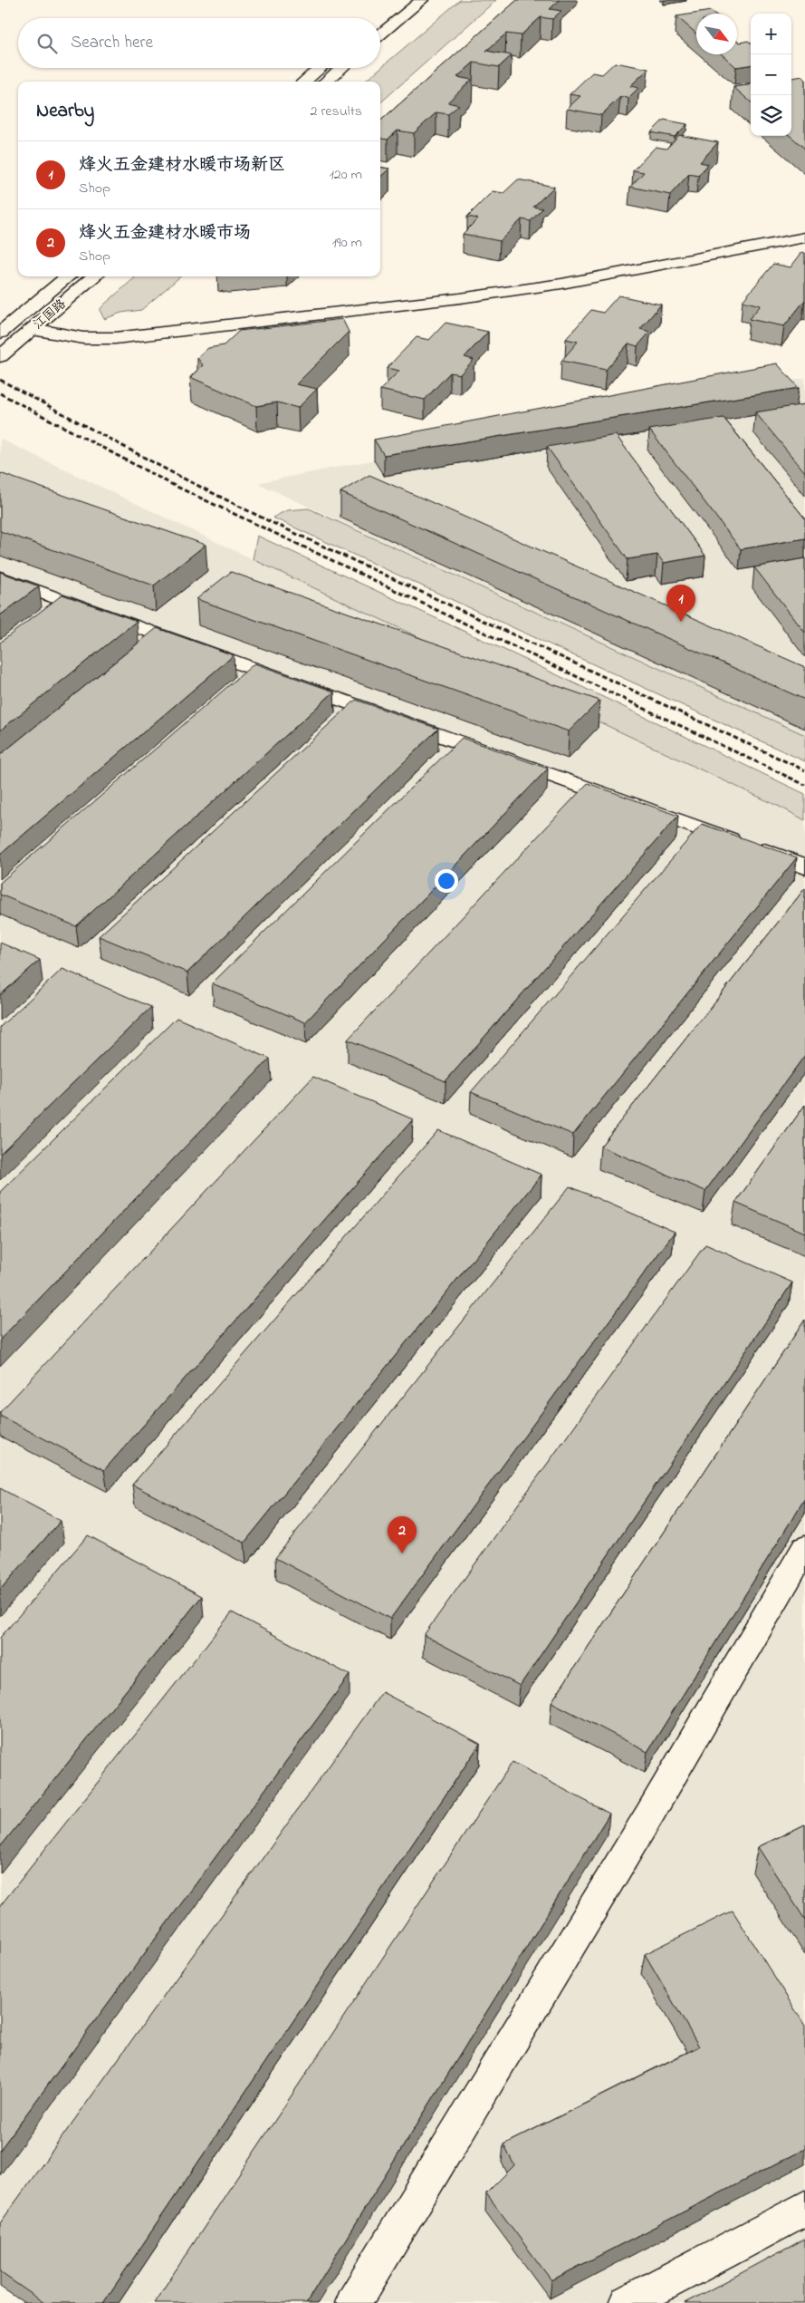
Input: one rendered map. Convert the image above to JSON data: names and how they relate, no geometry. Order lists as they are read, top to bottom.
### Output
{
  "streets": {
    "street": ["江国路"]
  },
  "north": "bottom right",
  "page": {
    "map_buttons": ["+", "−"],
    "search": "Search here",
    "heading": ["Nearby", "2 results"],
    "list": [
      {
        "mark": "1",
        "name": "烽火五金建材水暖市场新区",
        "note": "Shop",
        "value": "120 m"
      },
      {
        "mark": "2",
        "name": "烽火五金建材水暖市场",
        "note": "Shop",
        "value": "190 m"
      }
    ],
    "pins": ["1", "2"]
  }
}
